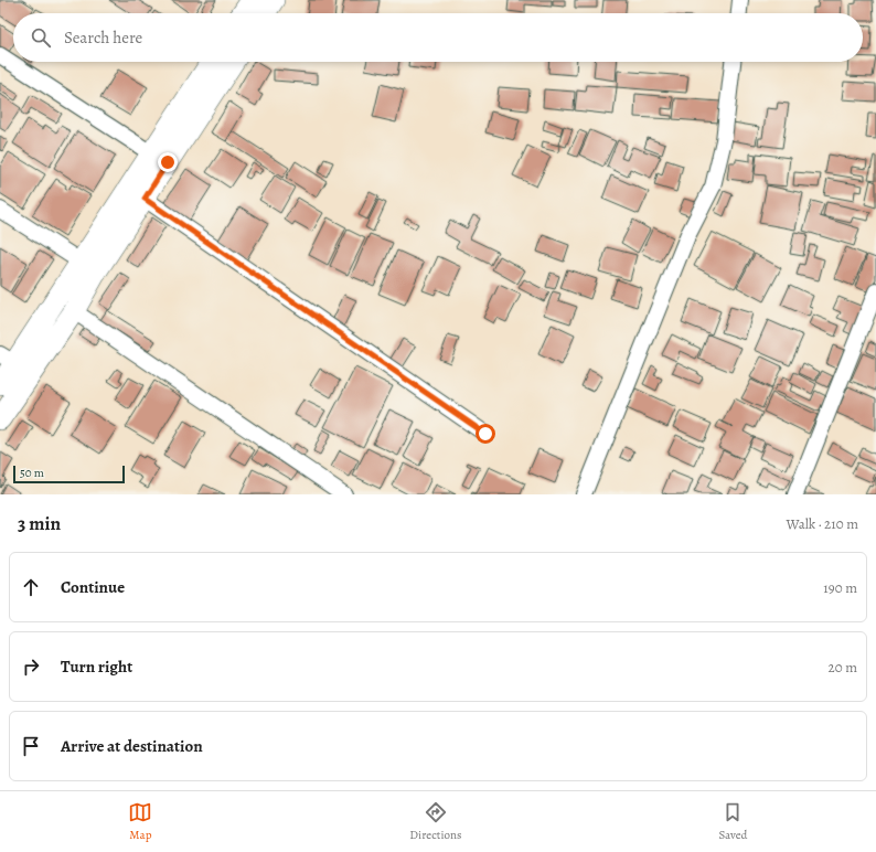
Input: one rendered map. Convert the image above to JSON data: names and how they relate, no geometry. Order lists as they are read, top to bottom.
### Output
{
  "scale_bar": "50 m",
  "page": {
    "search": "Search here",
    "scale": "50 m",
    "heading": ["3 min", "Walk · 210 m"],
    "list": [
      ["Continue", "190 m"],
      ["Turn right", "20 m"],
      "Arrive at destination"
    ],
    "nav": ["Map", "Directions", "Saved"]
  }
}
